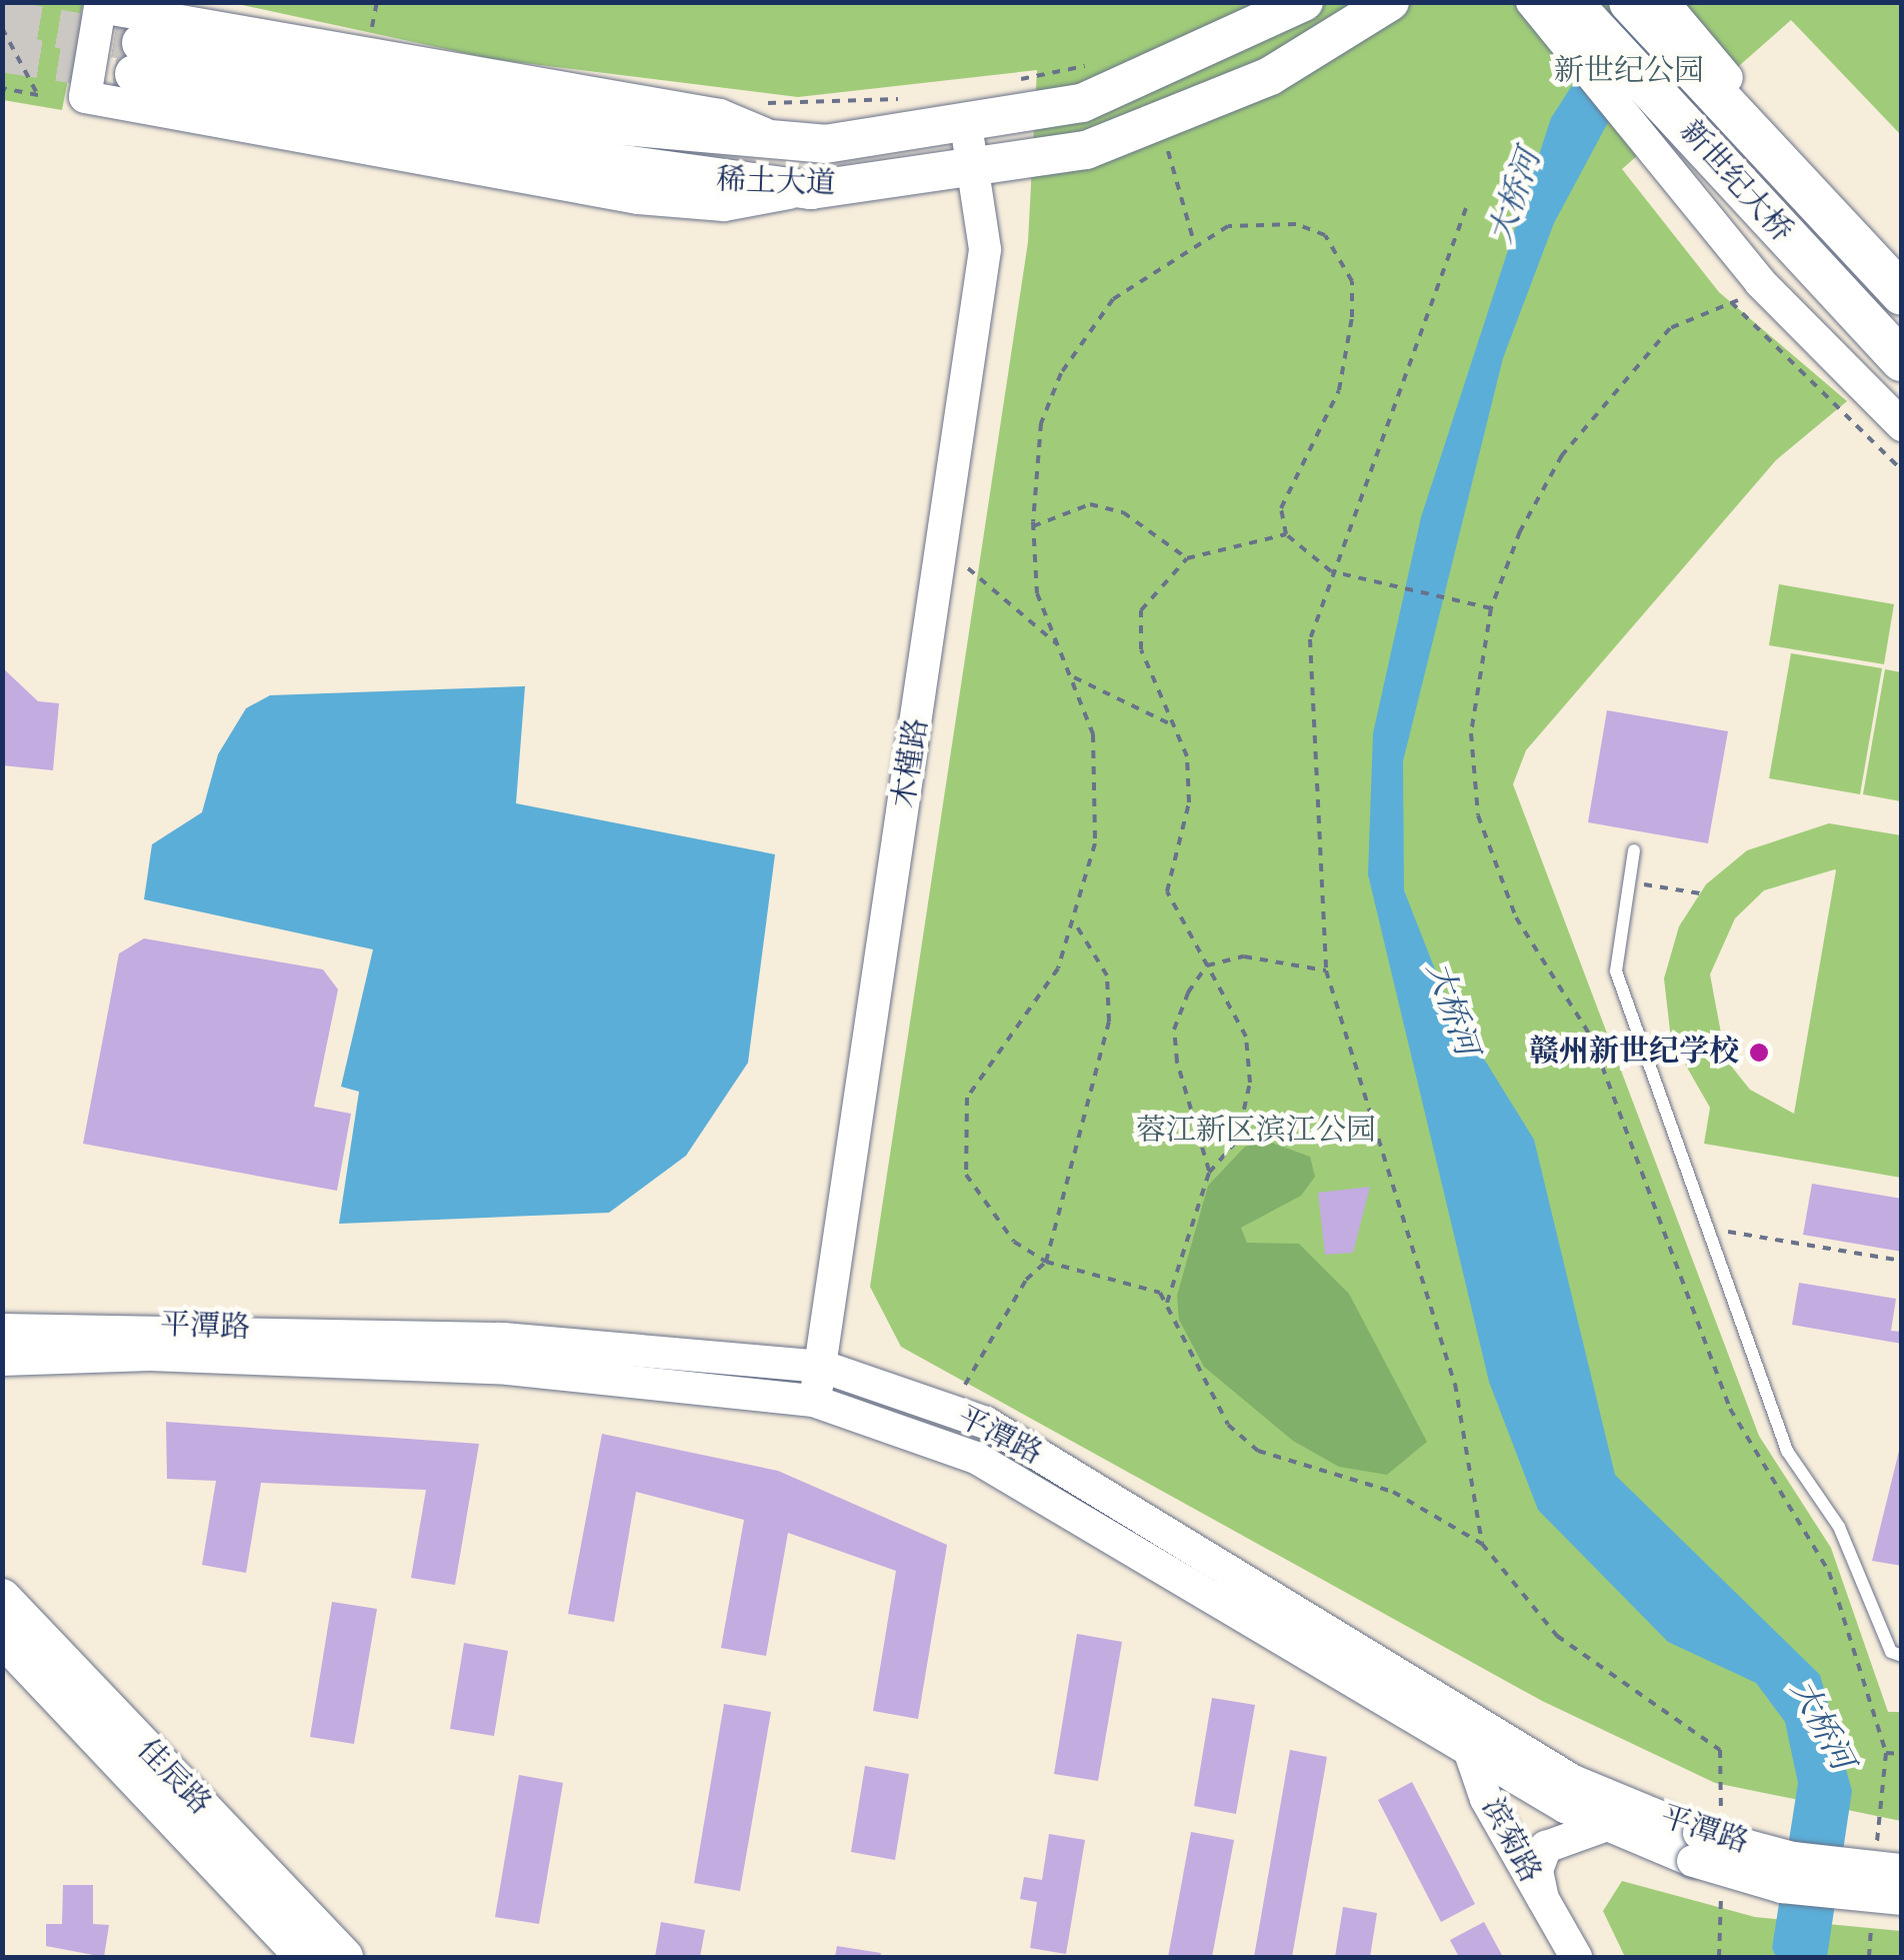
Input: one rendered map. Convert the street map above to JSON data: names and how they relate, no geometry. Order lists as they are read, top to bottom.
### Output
{
  "streets": {
    "highway": ["新世纪大桥"],
    "main road": ["稀土大道", "佳辰路"],
    "street": ["木槿路", "平潭路", "滨菊路"]
  },
  "crossings": [
    ["稀土大道", "木槿路"],
    ["木槿路", "平潭路"],
    ["平潭路", "滨菊路"]
  ],
  "water": ["大桥河"],
  "parks": ["新世纪公园", "蓉江新区滨江公园"],
  "places": ["赣州新世纪学校"]
}
